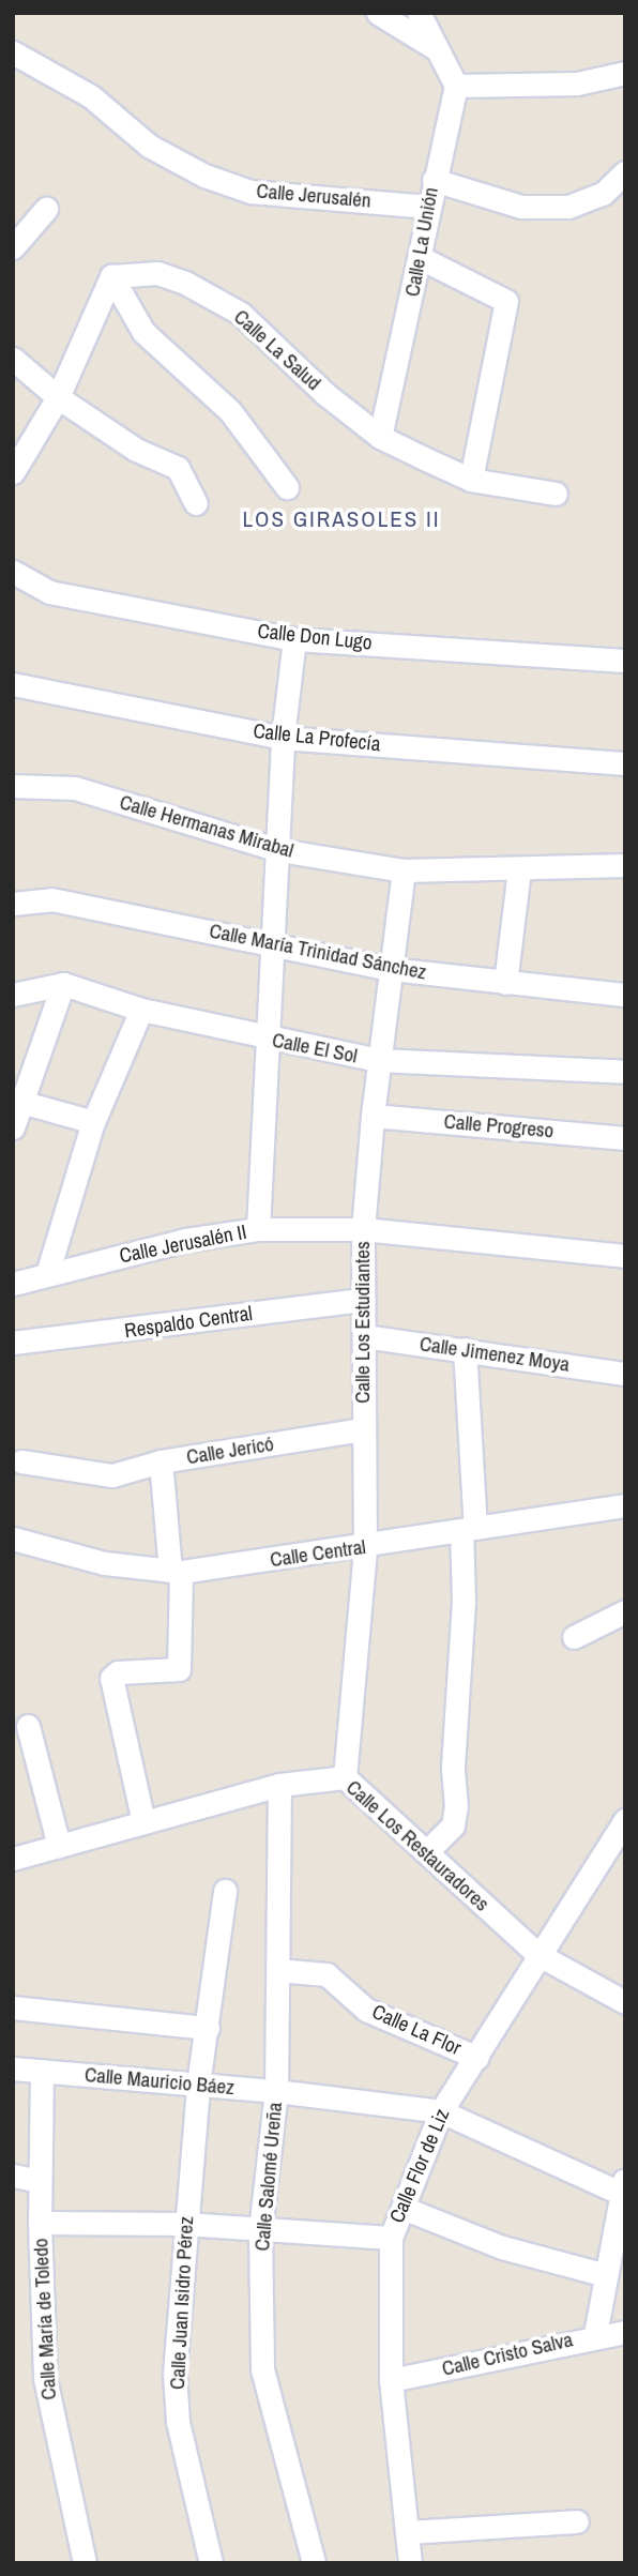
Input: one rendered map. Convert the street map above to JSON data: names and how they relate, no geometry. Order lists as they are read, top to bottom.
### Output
{
  "streets": {
    "street": [
      "Calle Jerusalén",
      "Calle La Unión",
      "Calle La Salud",
      "Calle Don Lugo",
      "Calle La Profecía",
      "Calle Hermanas Mirabal",
      "Calle María Trinidad Sánchez",
      "Calle El Sol",
      "Calle Progreso",
      "Calle Jerusalén II",
      "Respaldo Central",
      "Calle Los Estudiantes",
      "Calle Jimenez Moya",
      "Calle Jericó",
      "Calle Central",
      "Calle Los Restauradores",
      "Calle La Flor",
      "Calle Mauricio Báez",
      "Calle Flor de Liz",
      "Calle Salomé Ureña",
      "Calle Juan Isidro Pérez",
      "Calle María de Toledo",
      "Calle Cristo Salva"
    ]
  },
  "crossings": [
    ["Calle Jerusalén", "Calle La Unión"],
    ["Calle La Unión", "Calle La Salud"],
    ["Calle Hermanas Mirabal", "Calle Los Estudiantes"],
    ["Calle María Trinidad Sánchez", "Calle Los Estudiantes"],
    ["Calle El Sol", "Calle Los Estudiantes"],
    ["Calle Progreso", "Calle Los Estudiantes"],
    ["Calle Jerusalén II", "Calle Los Estudiantes"],
    ["Respaldo Central", "Calle Los Estudiantes"],
    ["Calle Los Estudiantes", "Calle Jimenez Moya"],
    ["Calle Los Estudiantes", "Calle Jericó"],
    ["Calle Los Estudiantes", "Calle Central"],
    ["Calle Los Estudiantes", "Calle Los Restauradores"],
    ["Calle Jericó", "Calle Central"],
    ["Calle Jericó", "Calle Los Restauradores"],
    ["Calle Los Restauradores", "Calle Flor de Liz"],
    ["Calle Los Restauradores", "Calle Salomé Ureña"],
    ["Calle La Flor", "Calle Flor de Liz"],
    ["Calle La Flor", "Calle Salomé Ureña"],
    ["Calle Mauricio Báez", "Calle Flor de Liz"],
    ["Calle Mauricio Báez", "Calle Salomé Ureña"],
    ["Calle Mauricio Báez", "Calle Juan Isidro Pérez"],
    ["Calle Mauricio Báez", "Calle María de Toledo"],
    ["Calle Flor de Liz", "Calle Cristo Salva"]
  ],
  "districts": ["LOS GIRASOLES II"]
}
